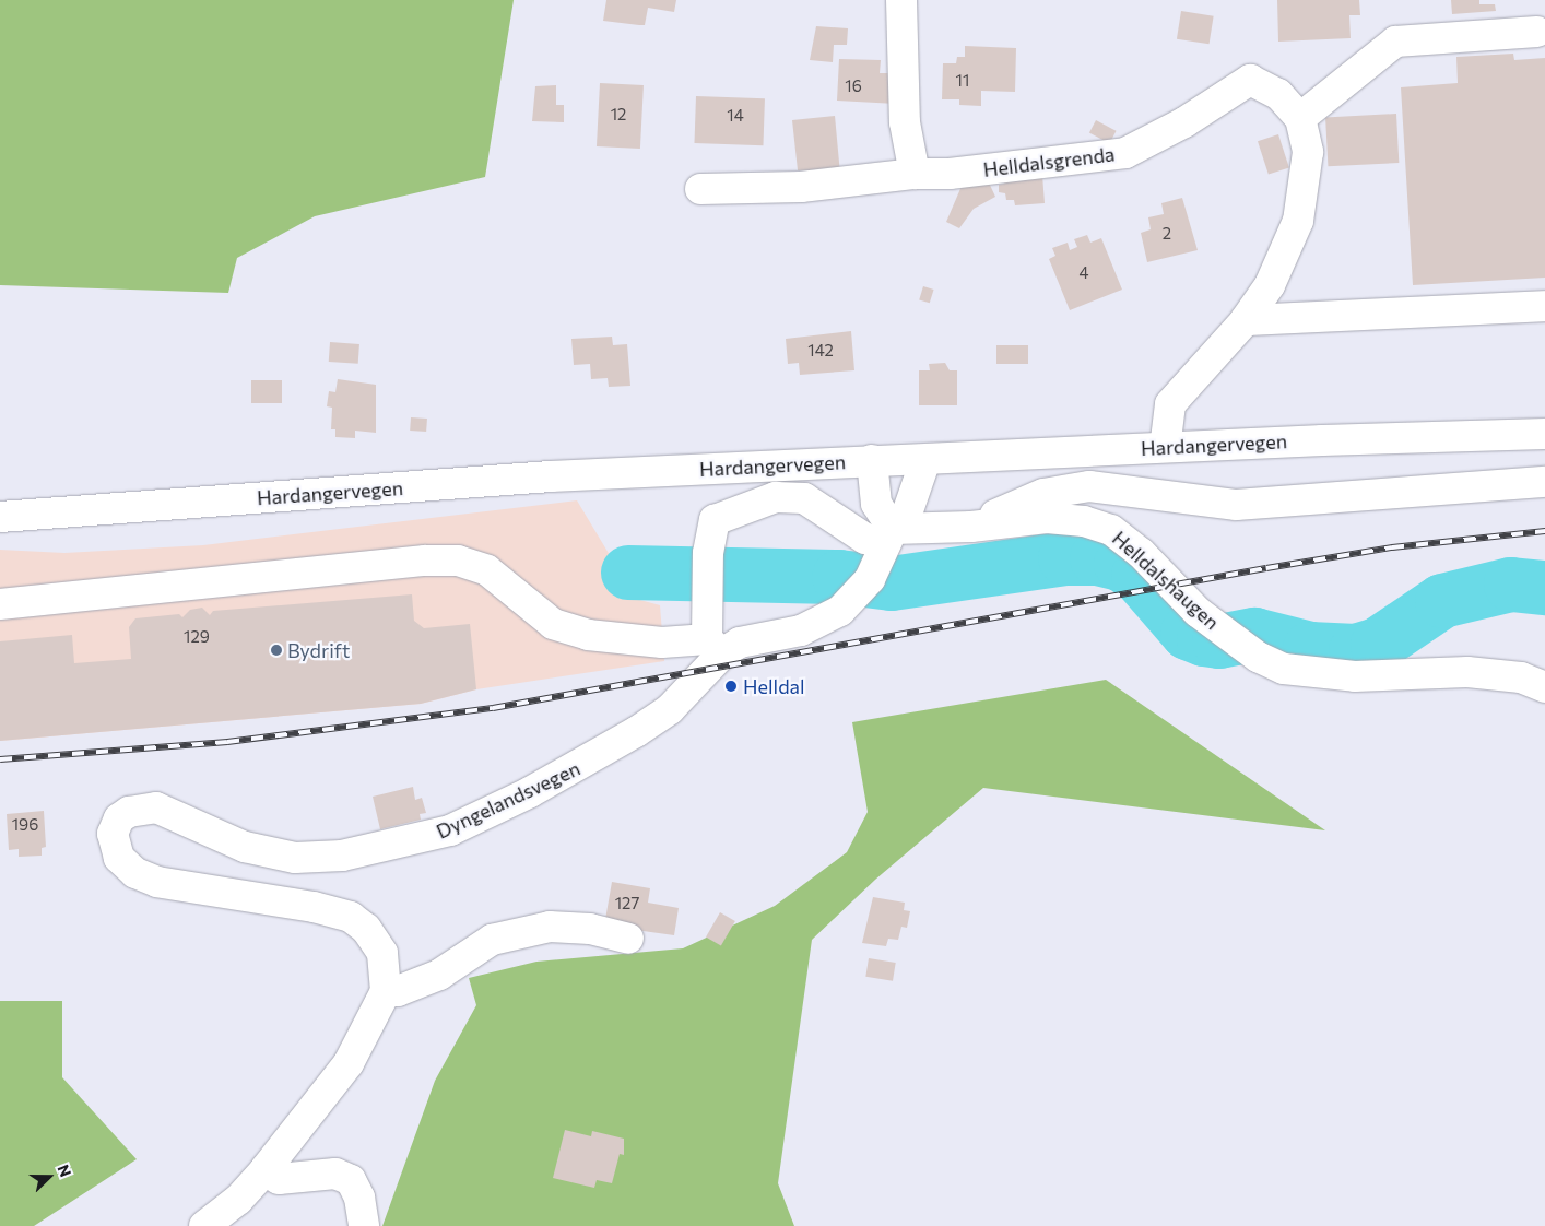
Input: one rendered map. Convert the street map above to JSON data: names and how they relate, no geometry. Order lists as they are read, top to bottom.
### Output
{
  "streets": {
    "street": [
      "Helldalsgrenda",
      "Hardangervegen",
      "Helldalshaugen",
      "Dyngelandsvegen"
    ]
  },
  "crossings": [
    ["Helldalsgrenda", "Hardangervegen"],
    ["Hardangervegen", "Dyngelandsvegen"],
    ["Helldalshaugen", "Dyngelandsvegen"]
  ],
  "places": ["Bydrift", "Helldal"],
  "house_numbers": [
    "11",
    "16",
    "12",
    "14",
    "2",
    "4",
    "142",
    "129",
    "196",
    "127"
  ],
  "north": "right"
}
